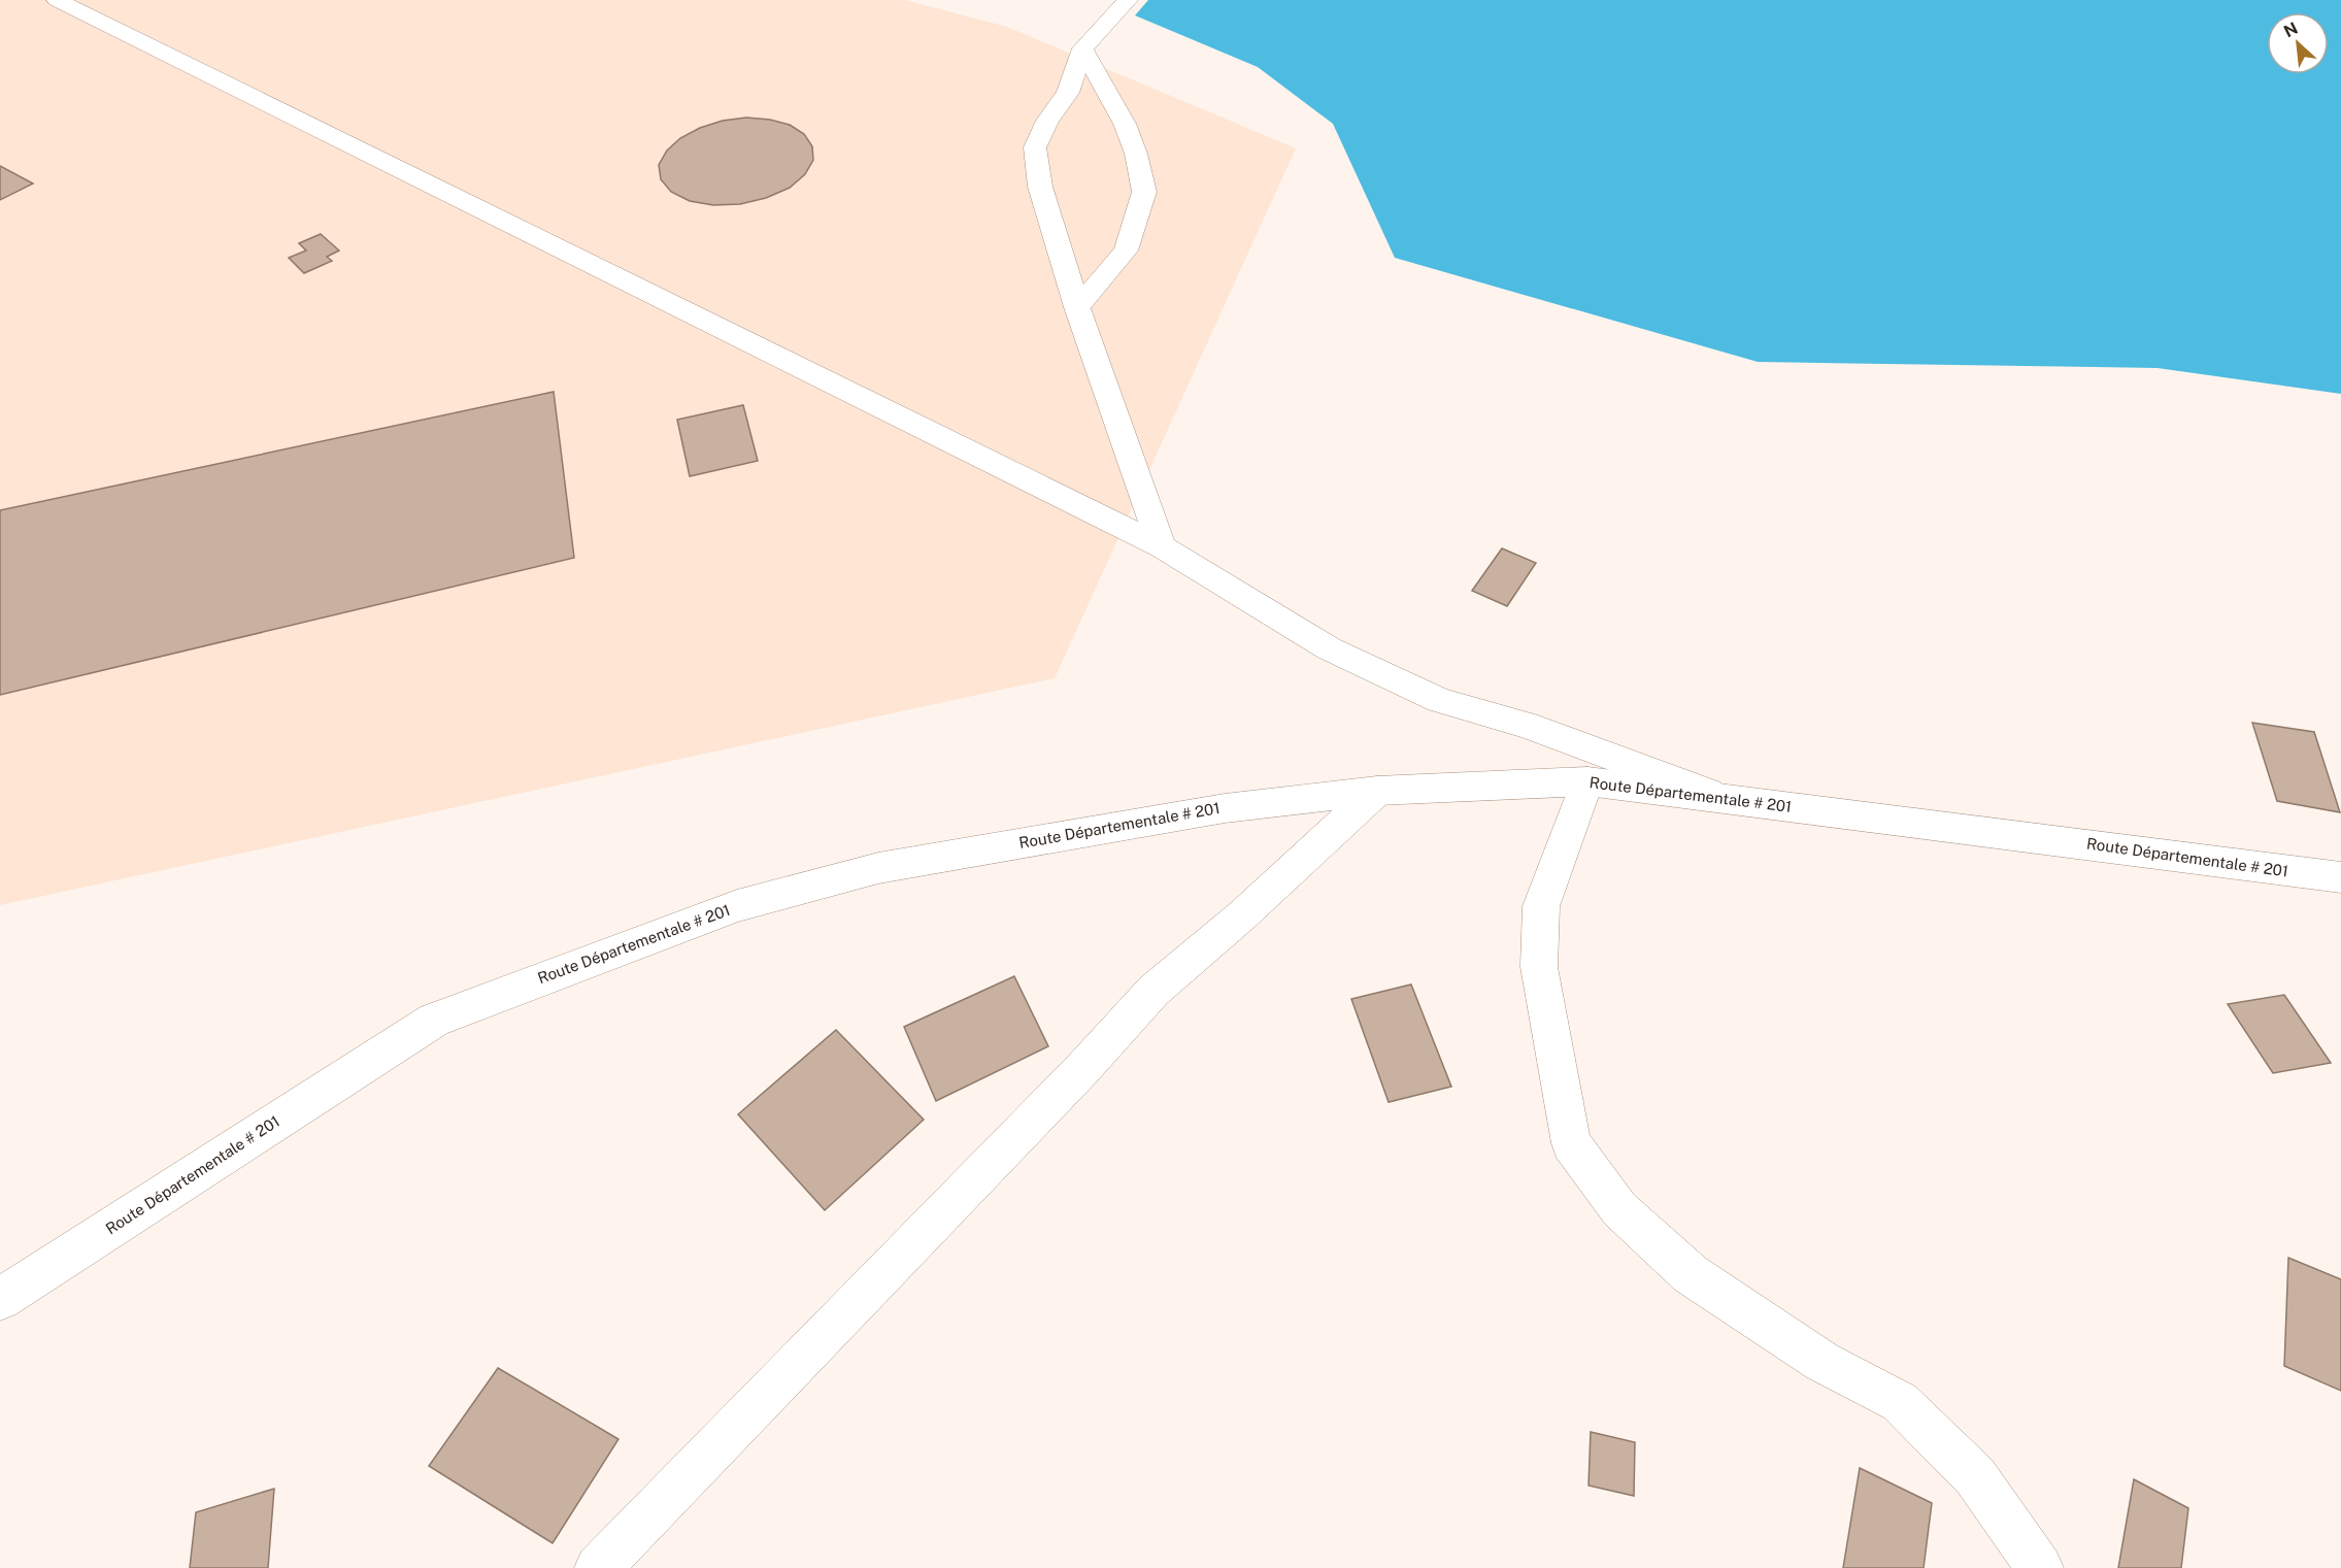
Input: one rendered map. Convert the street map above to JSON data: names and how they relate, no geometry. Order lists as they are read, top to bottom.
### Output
{
  "streets": {
    "main road": ["Route Départementale # 201"]
  },
  "north": "top left"
}
